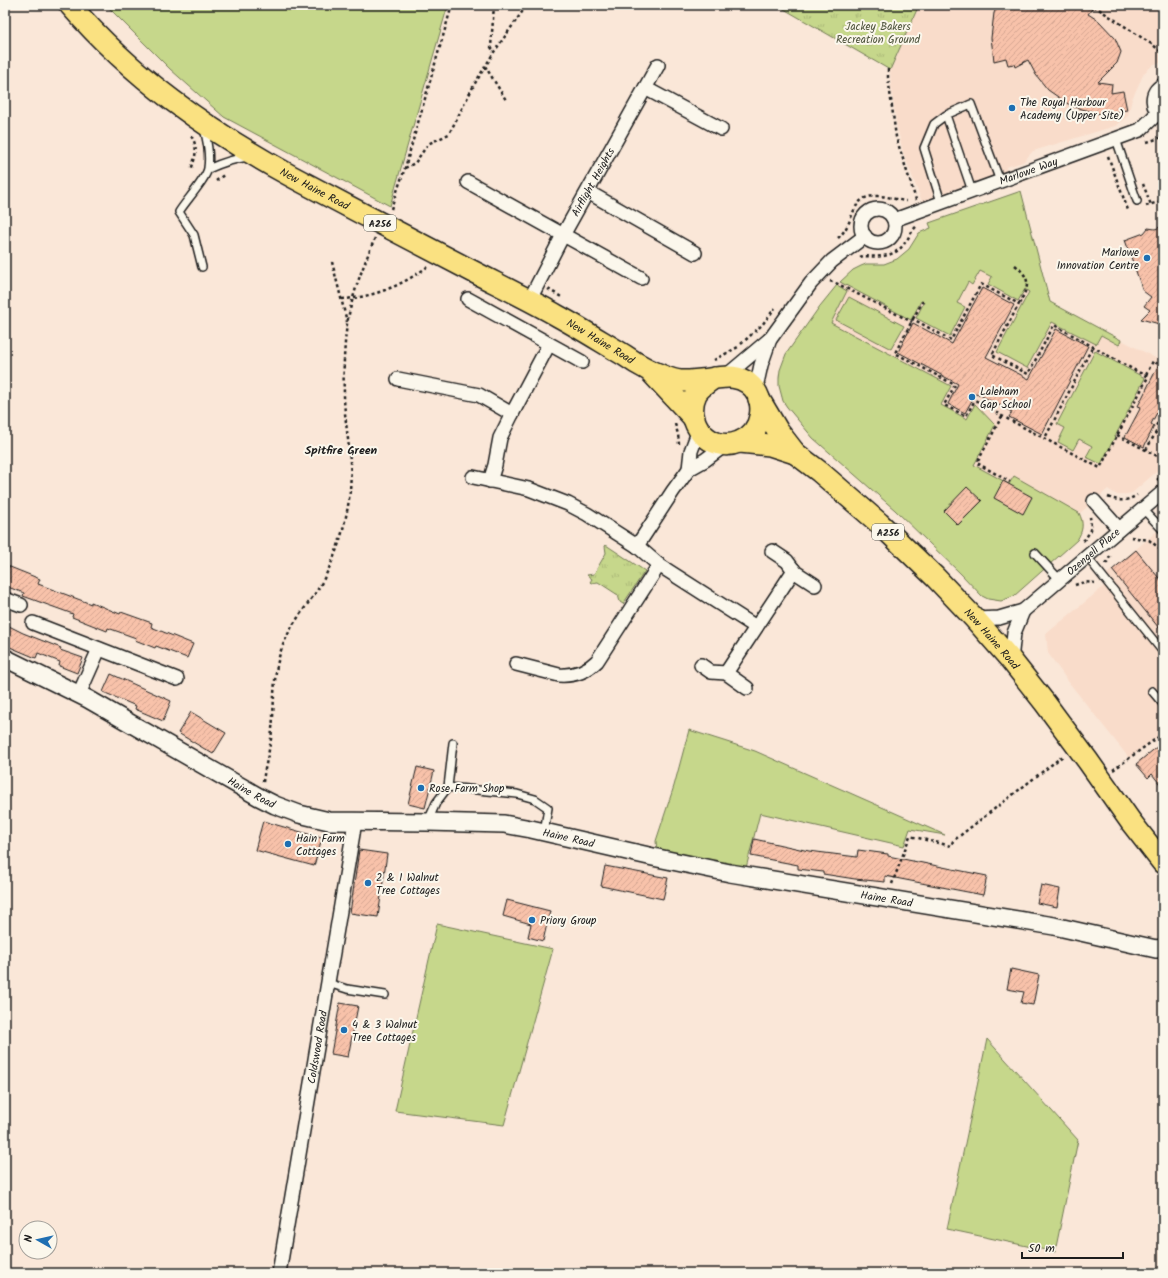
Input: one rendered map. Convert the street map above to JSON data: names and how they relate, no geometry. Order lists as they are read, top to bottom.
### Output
{
  "streets": {
    "main road": ["New Haine Road", "A256"],
    "street": [
      "Marlowe Way",
      "Airflight Heights",
      "Ozengell Place",
      "Haine Road",
      "Coldswood Road"
    ]
  },
  "crossings": [
    ["Airflight Heights", "New Haine Road"],
    ["New Haine Road", "Ozengell Place"],
    ["Haine Road", "Coldswood Road"]
  ],
  "districts": ["Spitfire Green"],
  "parks": ["Jackey Bakers Recreation Ground"],
  "places": [
    "The Royal Harbour Academy (Upper Site)",
    "Marlowe Innovation Centre",
    "Laleham Gap School",
    "Rose Farm Shop",
    "Hain Farm Cottages",
    "2 & 1 Walnut Tree Cottages",
    "Priory Group",
    "4 & 3 Walnut Tree Cottages"
  ],
  "scale_bar": "50 m",
  "north": "left"
}
